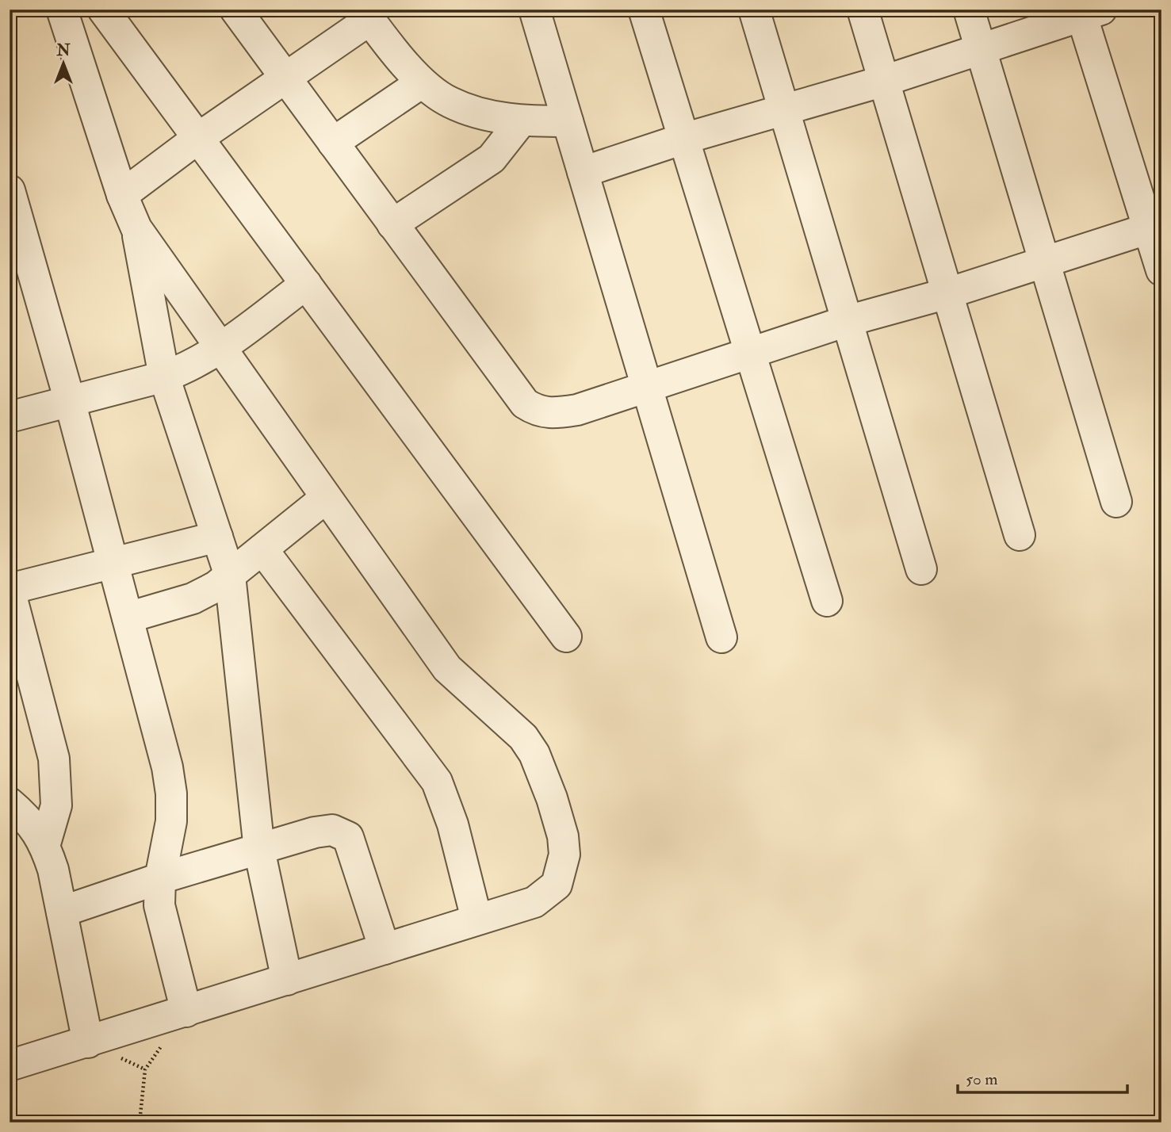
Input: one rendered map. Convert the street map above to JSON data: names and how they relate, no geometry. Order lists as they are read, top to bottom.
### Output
{
  "scale_bar": "50 m",
  "north": "top"
}
